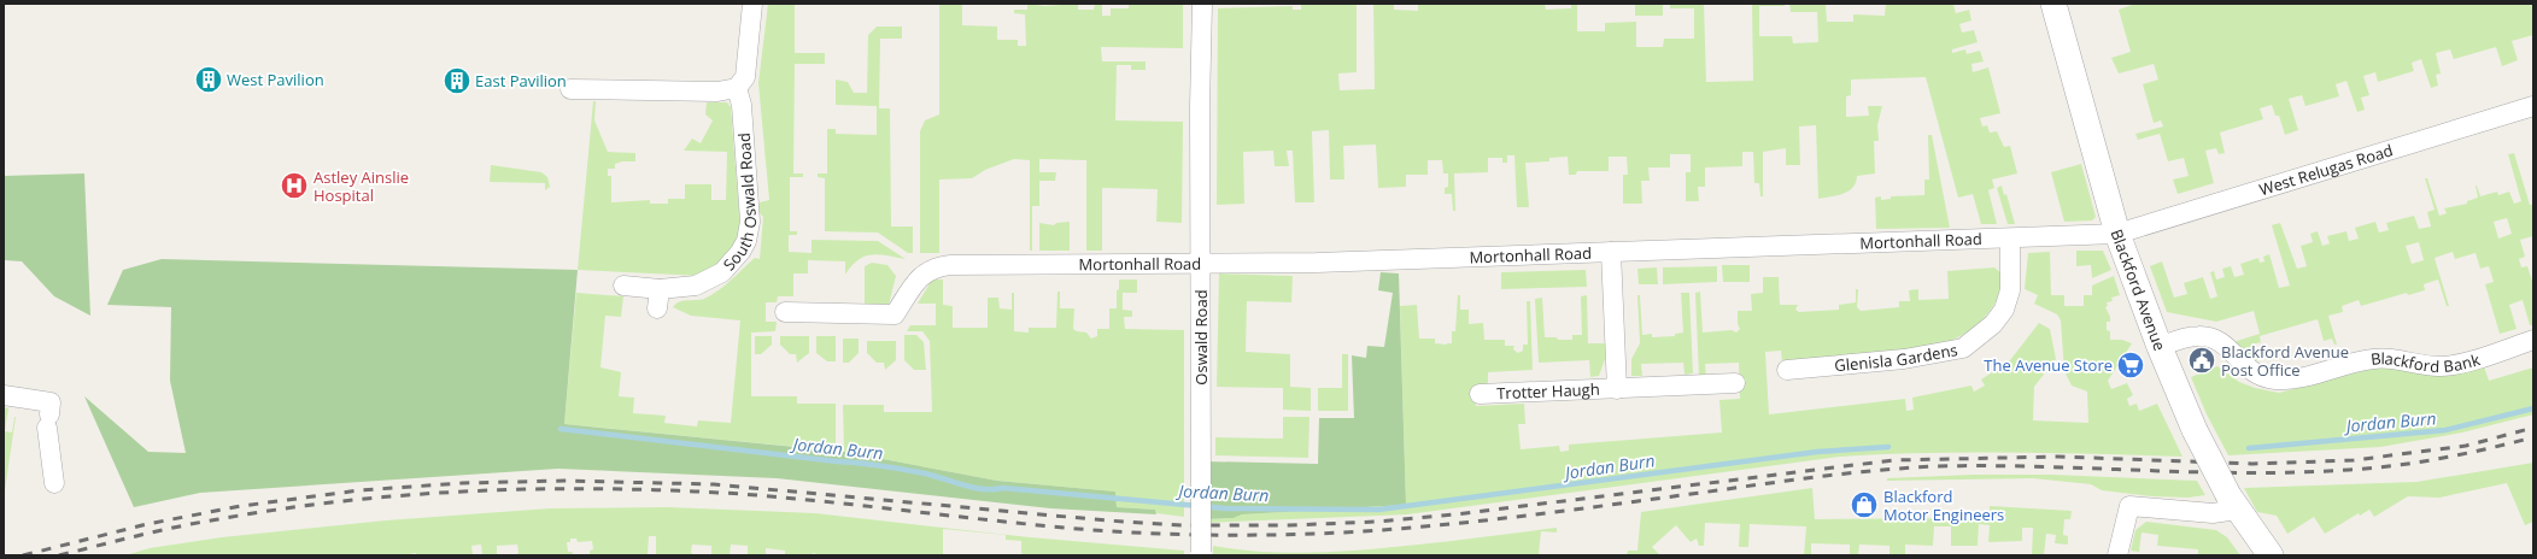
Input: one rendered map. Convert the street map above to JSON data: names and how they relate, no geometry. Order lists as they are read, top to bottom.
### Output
{
  "streets": {
    "street": [
      "West Relugas Road",
      "South Oswald Road",
      "Mortonhall Road",
      "Blackford Avenue",
      "Oswald Road",
      "Glenisla Gardens",
      "Blackford Bank",
      "Trotter Haugh"
    ]
  },
  "crossings": [
    ["West Relugas Road", "Mortonhall Road"],
    ["West Relugas Road", "Blackford Avenue"],
    ["Mortonhall Road", "Blackford Avenue"],
    ["Mortonhall Road", "Oswald Road"],
    ["Mortonhall Road", "Glenisla Gardens"],
    ["Mortonhall Road", "Trotter Haugh"],
    ["Blackford Avenue", "Blackford Bank"]
  ],
  "water": ["Jordan Burn"],
  "places": {
    "building": ["West Pavilion", "East Pavilion"],
    "hospital": ["Astley Ainslie Hospital"],
    "public building": ["Blackford Avenue Post Office"],
    "supermarket": ["The Avenue Store"],
    "shop": ["Blackford Motor Engineers"]
  }
}
